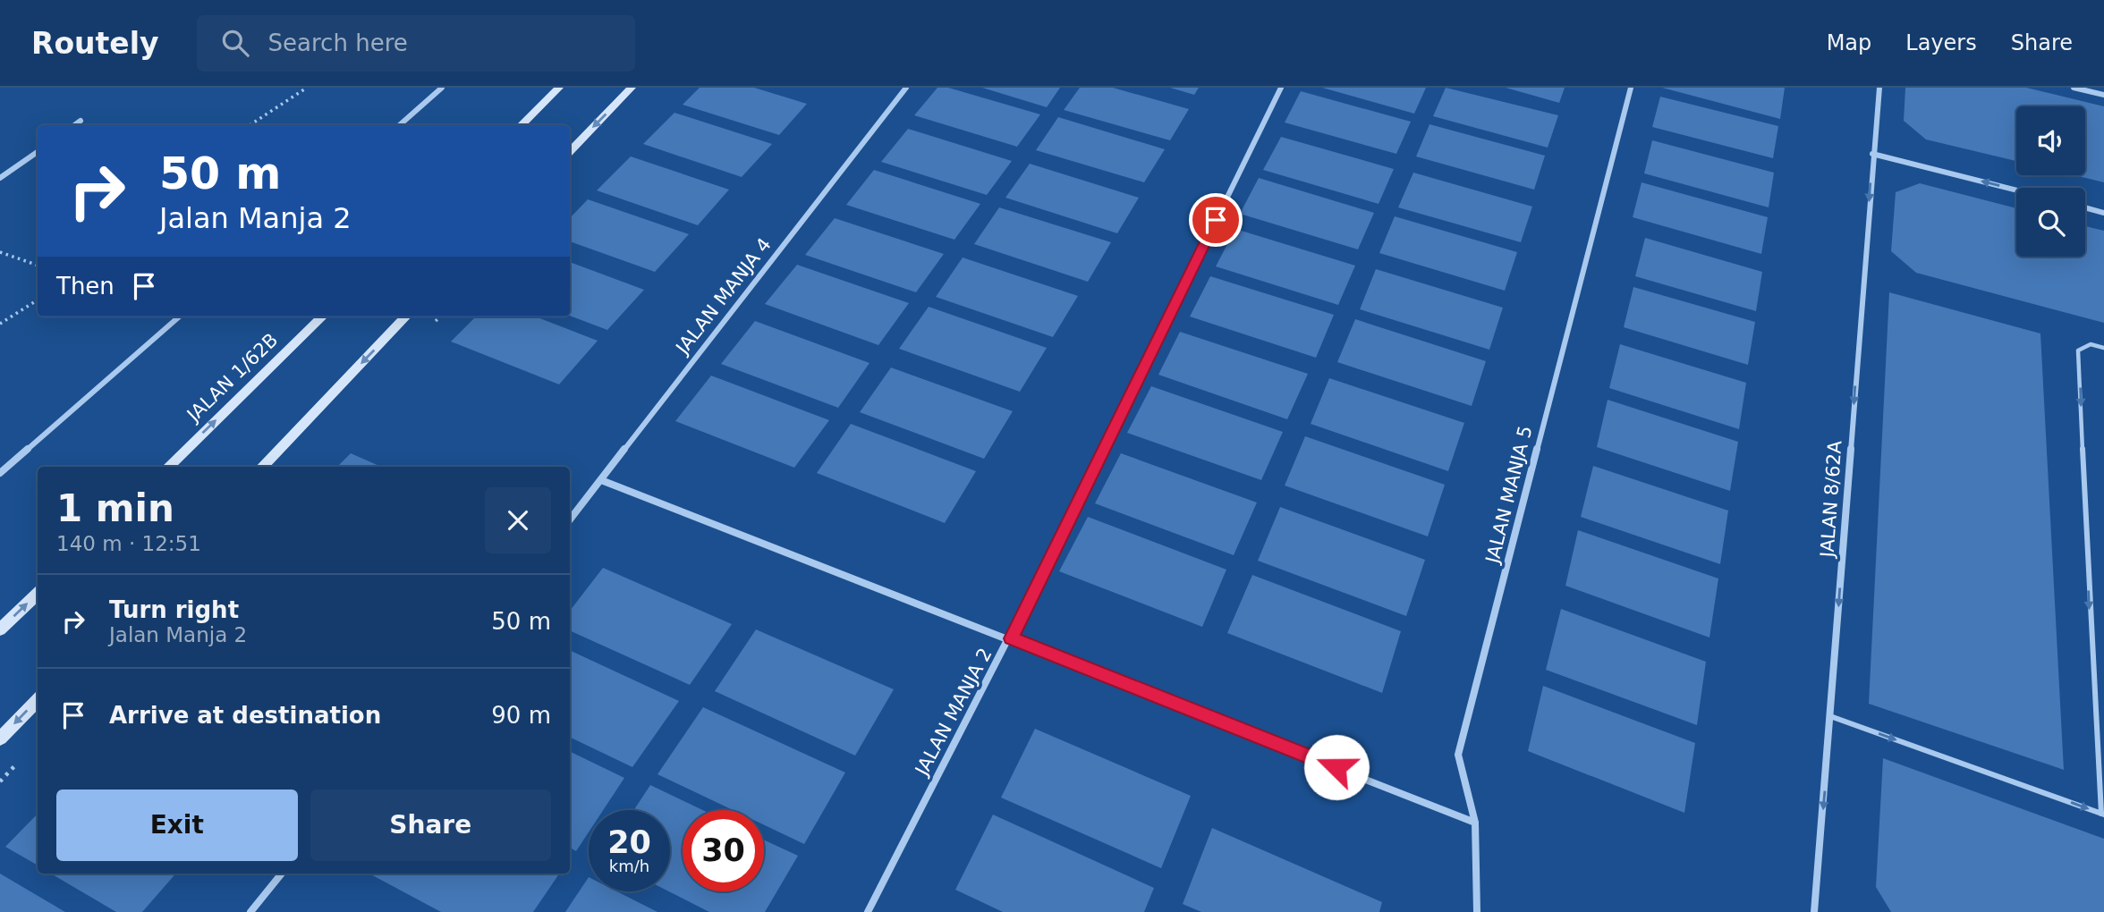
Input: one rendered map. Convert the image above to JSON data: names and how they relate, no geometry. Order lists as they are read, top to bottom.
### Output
{
  "streets": {
    "main road": ["JALAN 1/62B"],
    "street": [
      "JALAN MANJA 4",
      "JALAN MANJA 5",
      "JALAN 8/62A",
      "JALAN MANJA 2"
    ]
  },
  "one_way": ["JALAN 8/62A"],
  "page": {
    "header": "Routely",
    "search": "Search here",
    "nav": ["Map", "Layers", "Share"],
    "turn": ["50 m", "Jalan Manja 2"],
    "then": "Then",
    "heading": ["1 min", "140 m · 12:51"],
    "list": [
      {
        "name": "Turn right",
        "note": "Jalan Manja 2",
        "value": "50 m"
      },
      {
        "name": "Arrive at destination",
        "value": "90 m"
      }
    ],
    "buttons": ["Exit", "Share"],
    "speed": "20 km/h",
    "limit": "30"
  }
}
